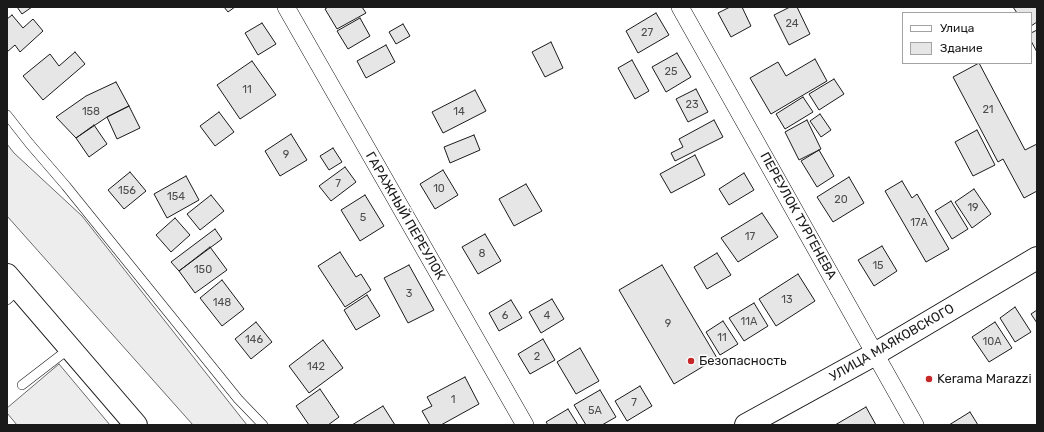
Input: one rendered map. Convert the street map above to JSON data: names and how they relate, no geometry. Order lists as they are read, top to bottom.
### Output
{
  "streets": {
    "main road": ["УЛИЦА МАЯКОВСКОГО"],
    "street": ["ГАРАЖНЫЙ ПЕРЕУЛОК", "ПЕРЕУЛОК ТУРГЕНЕВА"]
  },
  "crossings": [
    ["ПЕРЕУЛОК ТУРГЕНЕВА", "УЛИЦА МАЯКОВСКОГО"]
  ],
  "places": ["Безопасность", "Kerama Marazzi"],
  "house_numbers": [
    "24",
    "27",
    "25",
    "11",
    "23",
    "21",
    "158",
    "14",
    "9",
    "7",
    "10",
    "156",
    "154",
    "20",
    "19",
    "5",
    "17А",
    "17",
    "8",
    "15",
    "150",
    "3",
    "13",
    "148",
    "6",
    "4",
    "11А",
    "9",
    "11",
    "146",
    "10А",
    "2",
    "142",
    "1",
    "7",
    "5А"
  ],
  "legend": ["Улица", "Здание"]
}
